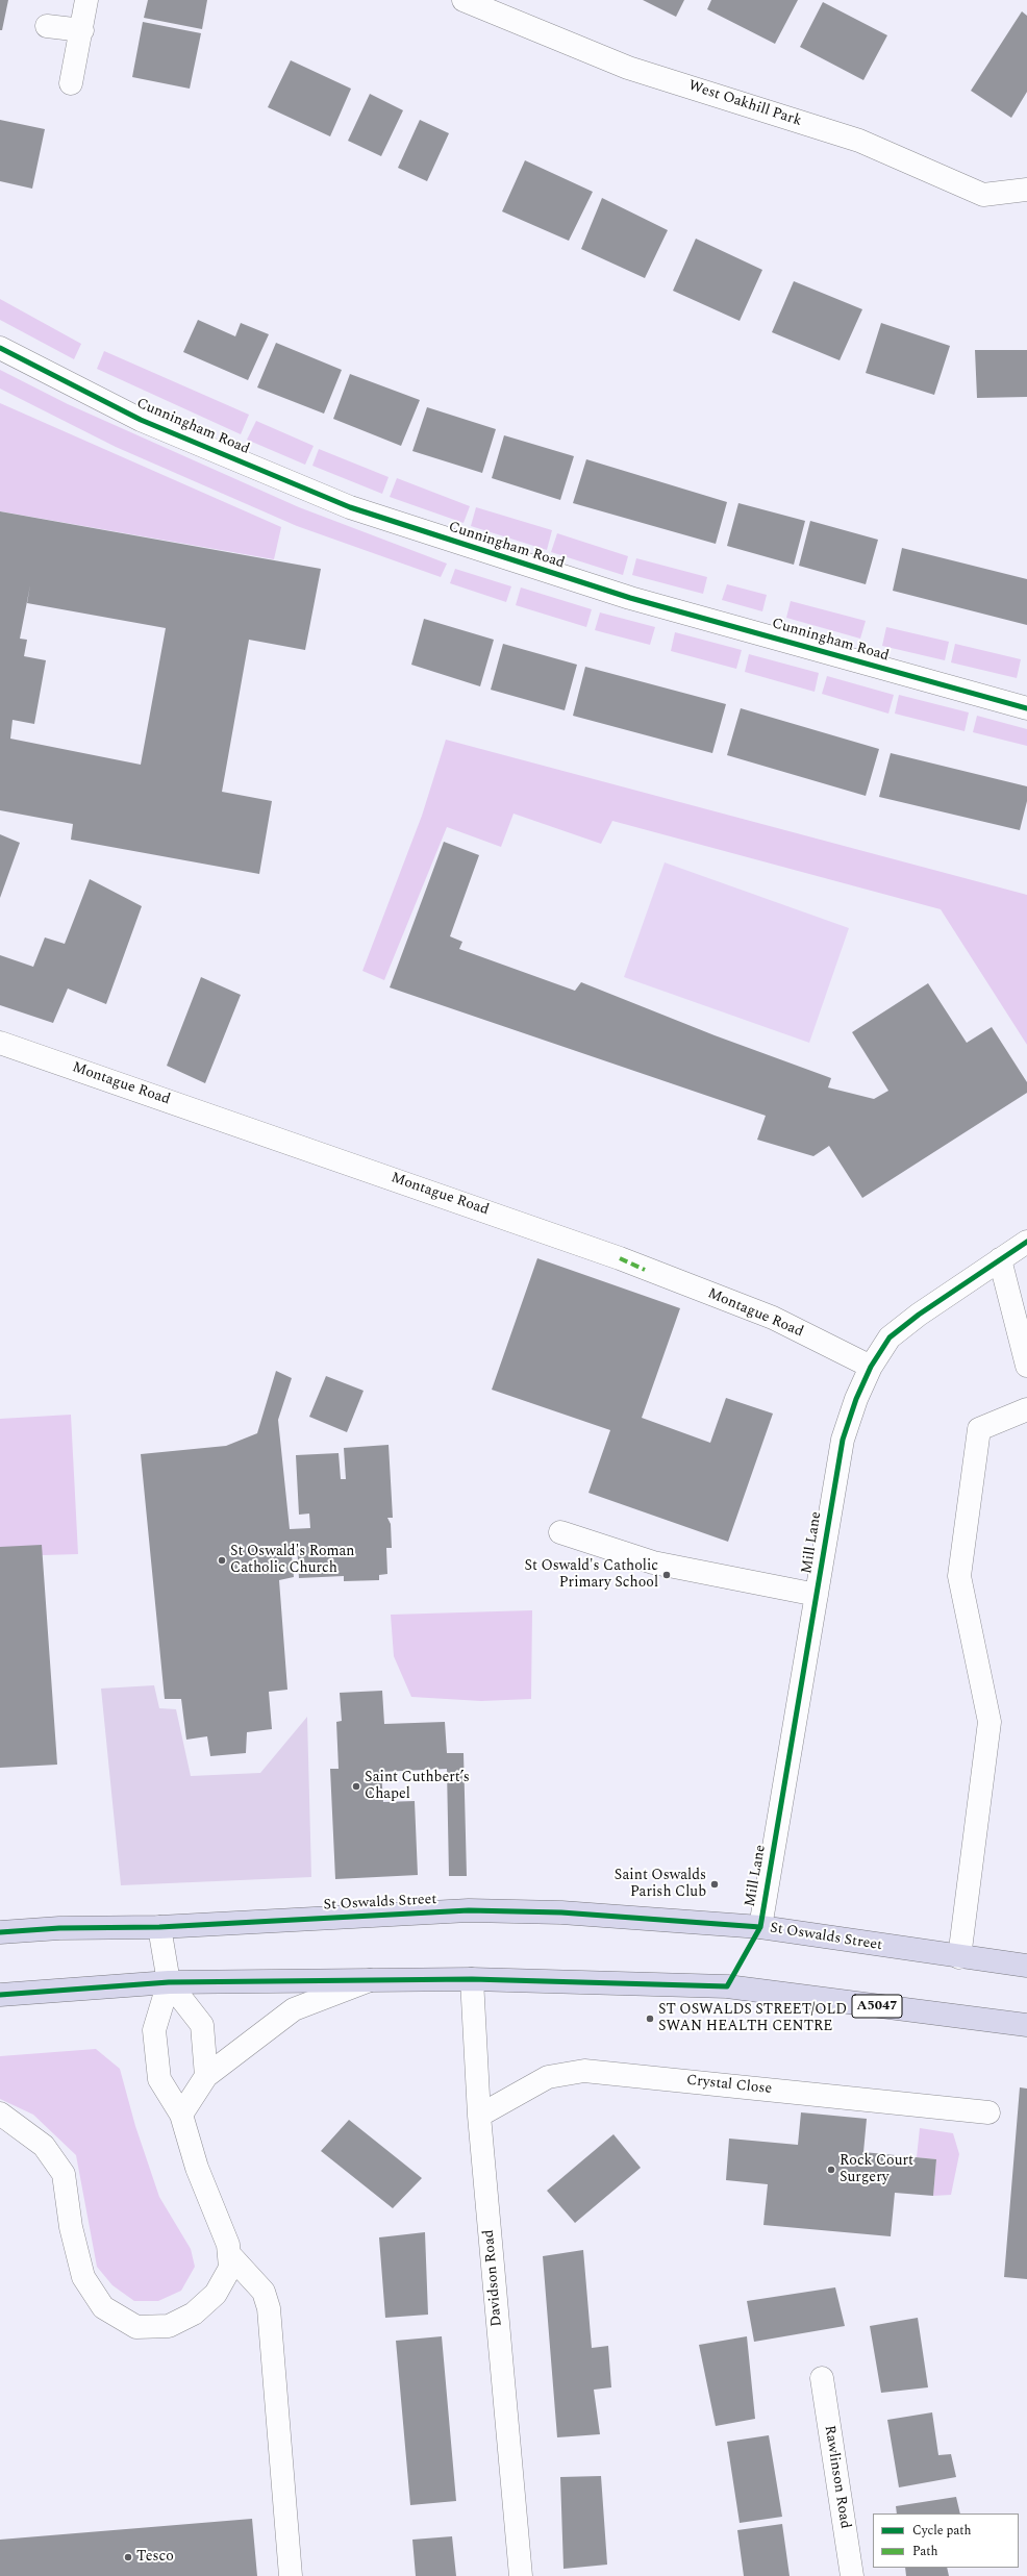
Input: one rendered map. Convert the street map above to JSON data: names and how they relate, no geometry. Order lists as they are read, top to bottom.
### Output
{
  "streets": {
    "main road": ["St Oswalds Street", "A5047"],
    "street": [
      "West Oakhill Park",
      "Cunningham Road",
      "Montague Road",
      "Mill Lane",
      "Crystal Close",
      "Davidson Road",
      "Rawlinson Road"
    ]
  },
  "crossings": [
    ["Montague Road", "Mill Lane"],
    ["Mill Lane", "St Oswalds Street"],
    ["A5047", "Davidson Road"],
    ["Crystal Close", "Davidson Road"]
  ],
  "places": [
    "St Oswald's Roman Catholic Church",
    "St Oswald's Catholic Primary School",
    "Saint Cuthbert’s Chapel",
    "Saint Oswalds Parish Club",
    "ST OSWALDS STREET/OLD SWAN HEALTH CENTRE",
    "Rock Court Surgery",
    "Tesco"
  ],
  "legend": ["Cycle path", "Path"]
}
